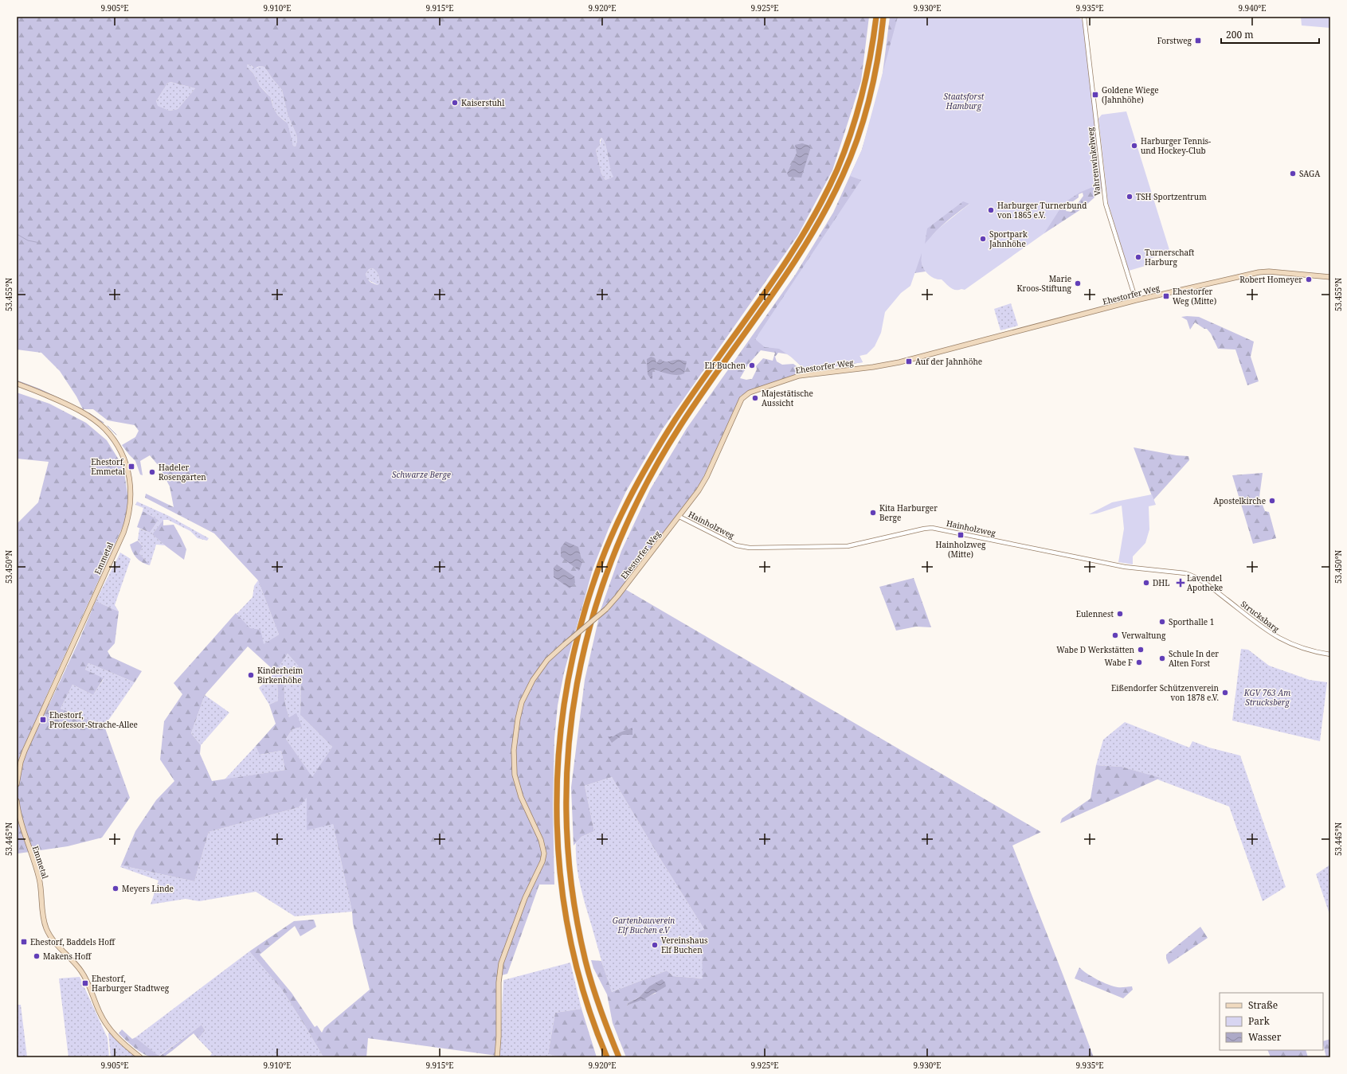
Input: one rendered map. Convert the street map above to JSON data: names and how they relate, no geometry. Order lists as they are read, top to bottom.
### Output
{
  "streets": {
    "main road": ["Ehestorfer Weg", "Emmetal"],
    "street": ["Vahrenwinkelweg", "Hainholzweg", "Strucksbarg"]
  },
  "crossings": [
    ["Vahrenwinkelweg", "Ehestorfer Weg"],
    ["Ehestorfer Weg", "Hainholzweg"],
    ["Hainholzweg", "Strucksbarg"]
  ],
  "parks": [
    "Staatsforst Hamburg",
    "Schwarze Berge",
    "KGV 763 Am Strucksberg",
    "Gartenbauverein Elf Buchen e.V"
  ],
  "places": {
    "transit": [
      "Forstweg",
      "Goldene Wiege (Jahnhöhe)",
      "Ehestorfer Weg (Mitte)",
      "Auf der Jahnhöhe",
      "Ehestorf, Emmetal",
      "Hainholzweg (Mitte)",
      "Ehestorf, Professor-Strache-Allee",
      "Ehestorf, Baddels Hoff",
      "Ehestorf, Harburger Stadtweg"
    ],
    "other": [
      "Kaiserstuhl",
      "Harburger Tennis- und Hockey-Club",
      "SAGA",
      "TSH Sportzentrum",
      "Harburger Turnerbund von 1865 e.V.",
      "Sportpark Jahnhöhe",
      "Turnerschaft Harburg",
      "Robert Homeyer",
      "Marie Kroos-Stiftung",
      "Elf Buchen",
      "Majestätische Aussicht",
      "Hadeler Rosengarten",
      "Apostelkirche",
      "Kita Harburger Berge",
      "DHL",
      "Eulennest",
      "Sporthalle 1",
      "Verwaltung",
      "Wabe D Werkstätten",
      "Schule In der Alten Forst",
      "Wabe F",
      "Kinderheim Birkenhöhe",
      "Eißendorfer Schützenverein von 1878 e.V.",
      "Meyers Linde",
      "Vereinshaus Elf Buchen",
      "Makens Hoff"
    ],
    "health": ["Lavendel Apotheke"]
  },
  "legend": ["Straße", "Park", "Wasser"],
  "scale_bar": "200 m",
  "coordinates": [
    "9.905°E",
    "9.910°E",
    "9.915°E",
    "9.920°E",
    "9.925°E",
    "9.930°E",
    "9.935°E",
    "9.940°E",
    "53.455°N",
    "53.450°N",
    "53.445°N"
  ]
}
